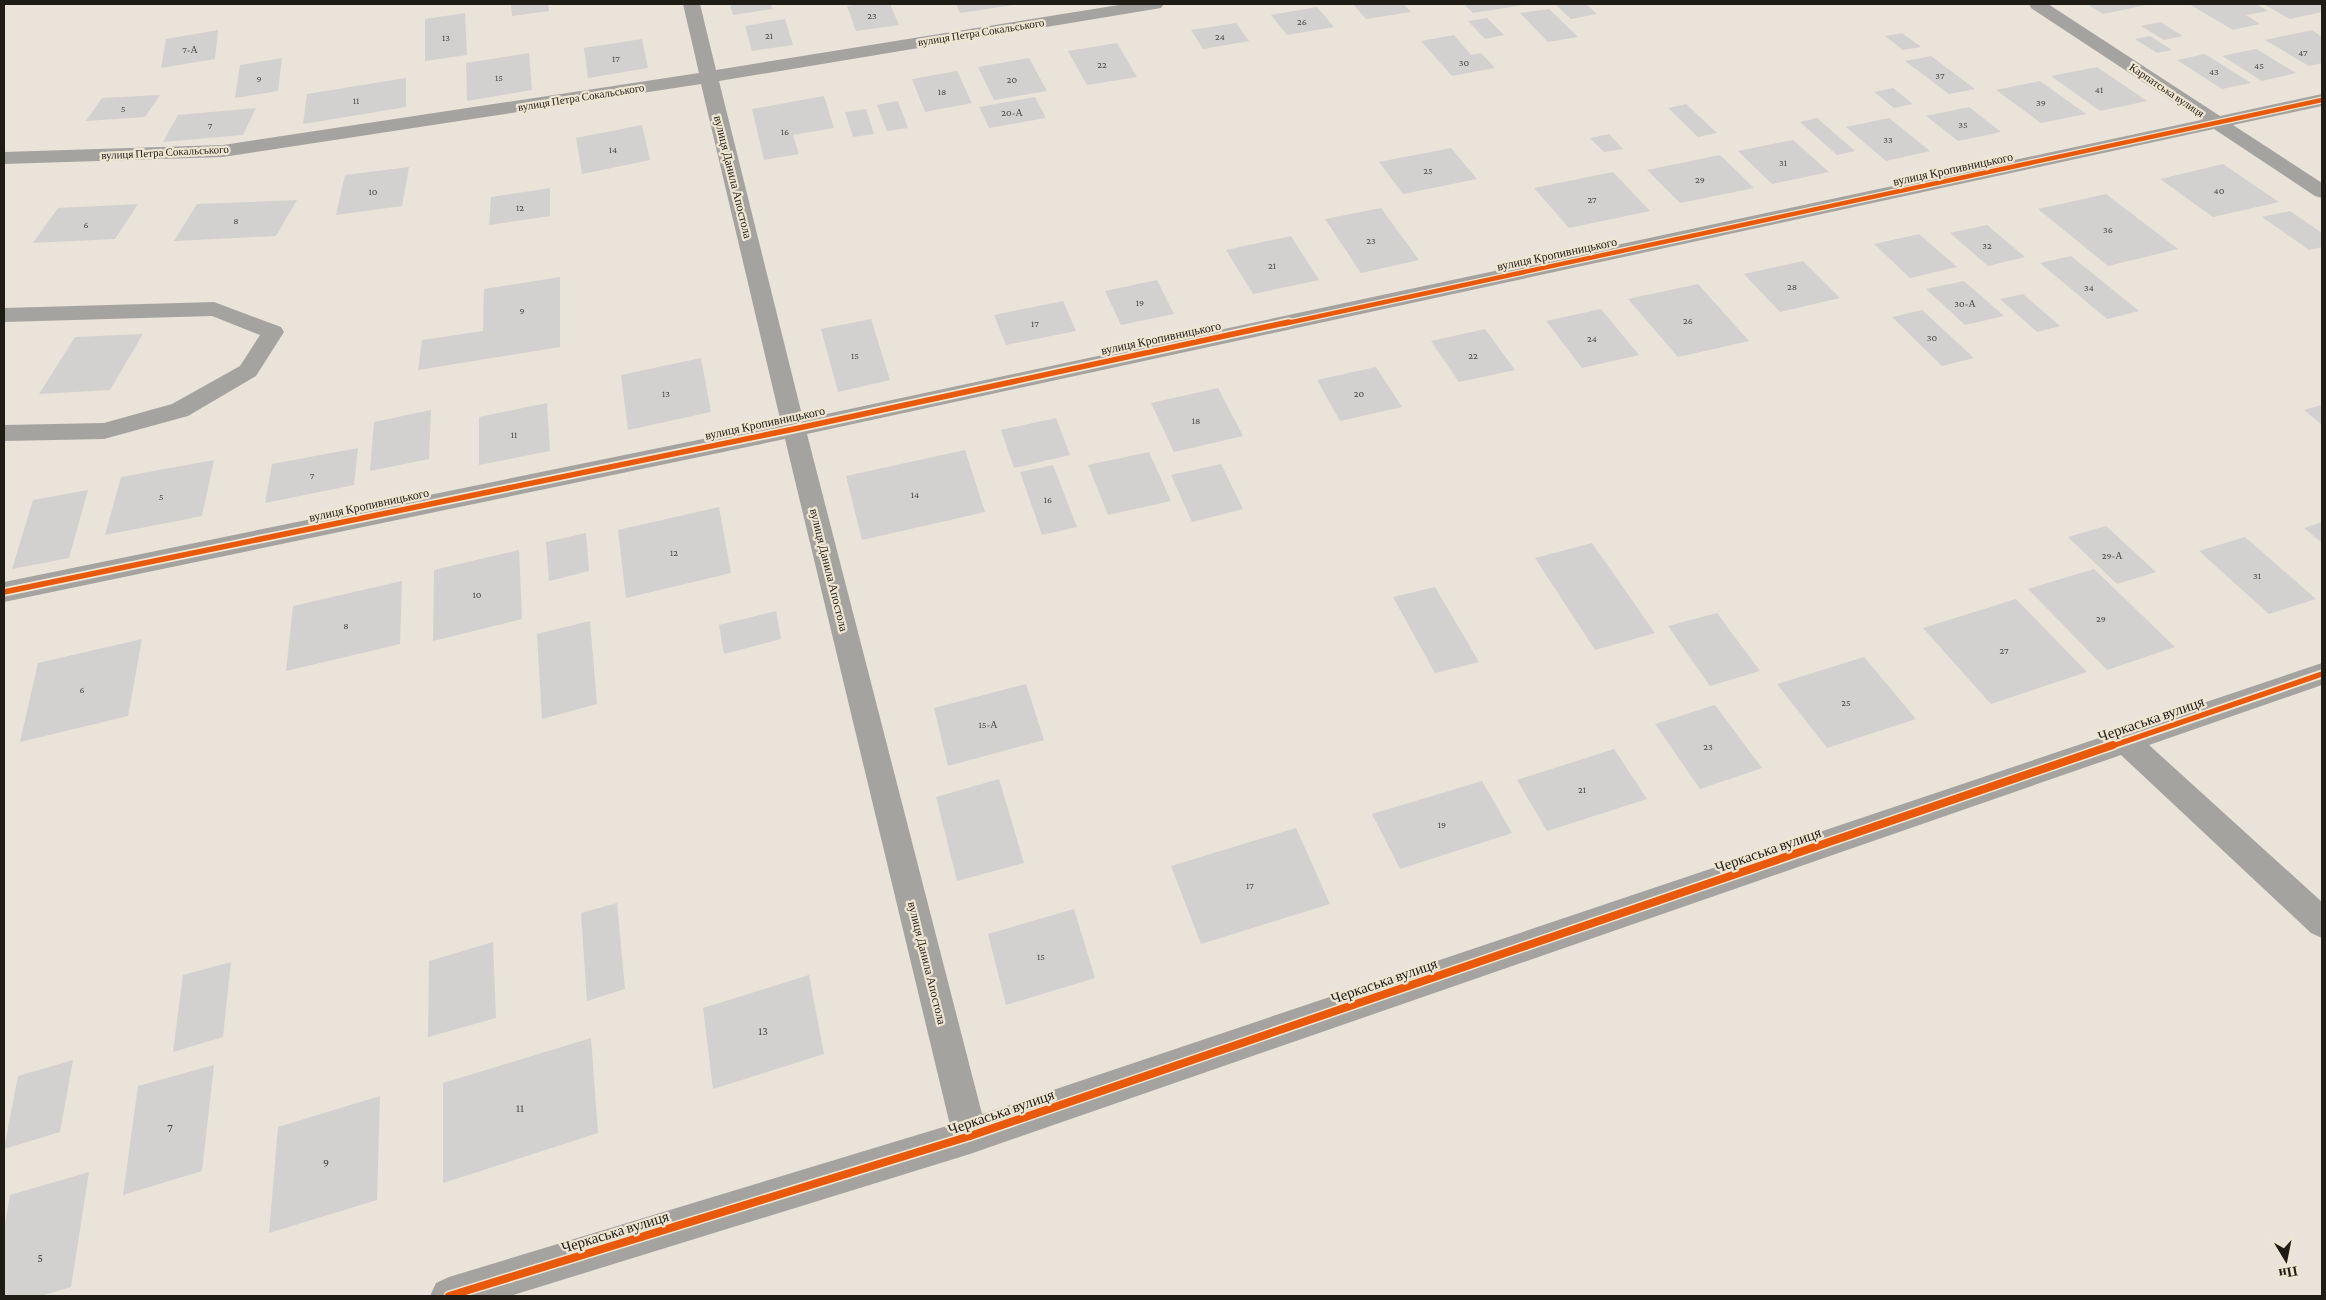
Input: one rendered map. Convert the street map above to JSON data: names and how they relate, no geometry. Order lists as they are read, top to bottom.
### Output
{
  "streets": {
    "street": [
      "вулиця Петра Сокальського",
      "Карпатська вулиця",
      "вулиця Кропивницького",
      "вулиця Данила Апостола",
      "Черкаська вулиця"
    ]
  },
  "crossings": [
    ["вулиця Петра Сокальського", "вулиця Данила Апостола"],
    ["Карпатська вулиця", "вулиця Кропивницького"],
    ["вулиця Кропивницького", "вулиця Данила Апостола"],
    ["вулиця Данила Апостола", "Черкаська вулиця"]
  ],
  "house_numbers": [
    "23",
    "26",
    "21",
    "24",
    "13",
    "7-А",
    "47",
    "17",
    "30",
    "22",
    "45",
    "43",
    "37",
    "15",
    "9",
    "20",
    "41",
    "18",
    "11",
    "39",
    "5",
    "20-А",
    "35",
    "7",
    "16",
    "33",
    "14",
    "31",
    "25",
    "29",
    "40",
    "10",
    "27",
    "12",
    "8",
    "6",
    "36",
    "23",
    "32",
    "21",
    "28",
    "34",
    "19",
    "30-А",
    "9",
    "26",
    "17",
    "30",
    "24",
    "15",
    "22",
    "13",
    "20",
    "18",
    "11",
    "7",
    "14",
    "5",
    "16",
    "12",
    "29-А",
    "31",
    "10",
    "29",
    "8",
    "27",
    "6",
    "25",
    "15-А",
    "23",
    "21",
    "19",
    "17",
    "15",
    "13",
    "11",
    "7",
    "9",
    "5"
  ],
  "north": "bottom"
}
